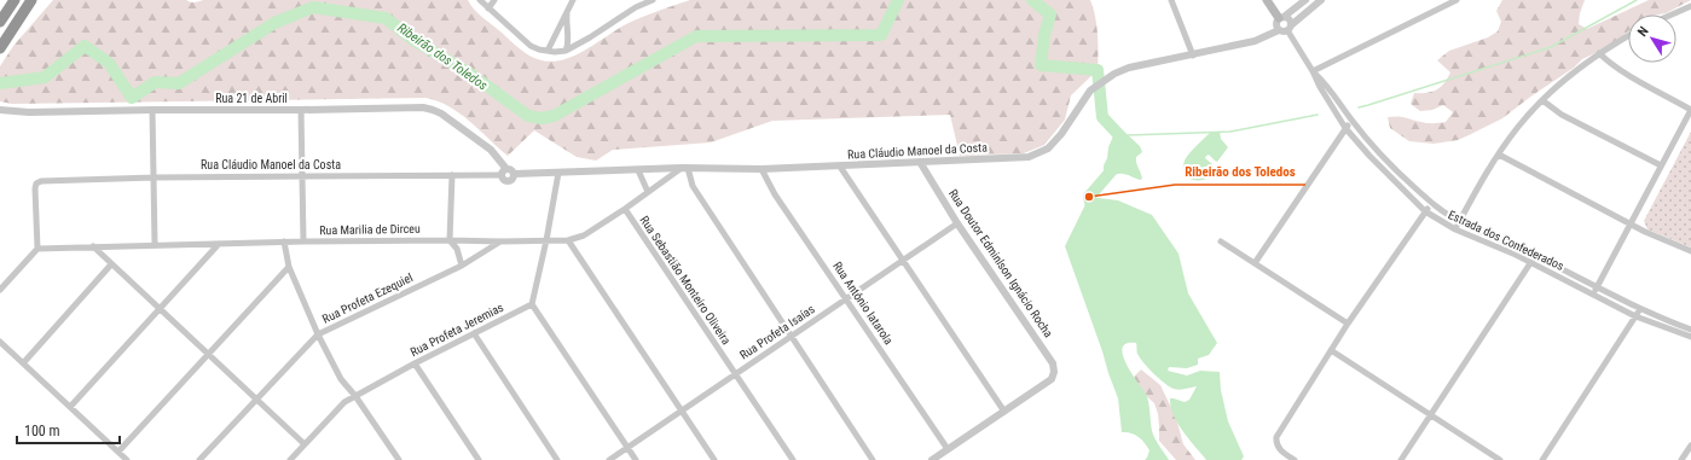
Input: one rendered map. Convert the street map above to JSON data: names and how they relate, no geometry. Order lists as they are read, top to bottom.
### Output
{
  "streets": {
    "street": [
      "Rua 21 de Abril",
      "Rua Cláudio Manoel da Costa",
      "Rua Marilia de Dirceu",
      "Estrada dos Confederados",
      "Rua Doutor Edminlson Ignácio Rocha",
      "Rua Sebastião Monteiro Oliveira",
      "Rua Profeta Ezequiel",
      "Rua Antônio Iatarola",
      "Rua Profeta Jeremias",
      "Rua Profeta Isaías"
    ]
  },
  "crossings": [
    ["Rua 21 de Abril", "Rua Cláudio Manoel da Costa"],
    ["Rua Cláudio Manoel da Costa", "Rua Marilia de Dirceu"],
    ["Rua Cláudio Manoel da Costa", "Estrada dos Confederados"],
    ["Rua Cláudio Manoel da Costa", "Rua Doutor Edminlson Ignácio Rocha"],
    ["Rua Cláudio Manoel da Costa", "Rua Antônio Iatarola"],
    ["Rua Marilia de Dirceu", "Rua Sebastião Monteiro Oliveira"],
    ["Rua Marilia de Dirceu", "Rua Profeta Ezequiel"],
    ["Rua Doutor Edminlson Ignácio Rocha", "Rua Profeta Isaías"],
    ["Rua Sebastião Monteiro Oliveira", "Rua Profeta Isaías"],
    ["Rua Antônio Iatarola", "Rua Profeta Isaías"]
  ],
  "water": ["Ribeirão dos Toledos"],
  "places": ["Ribeirão dos Toledos"],
  "scale_bar": "100 m",
  "north": "top left"
}
